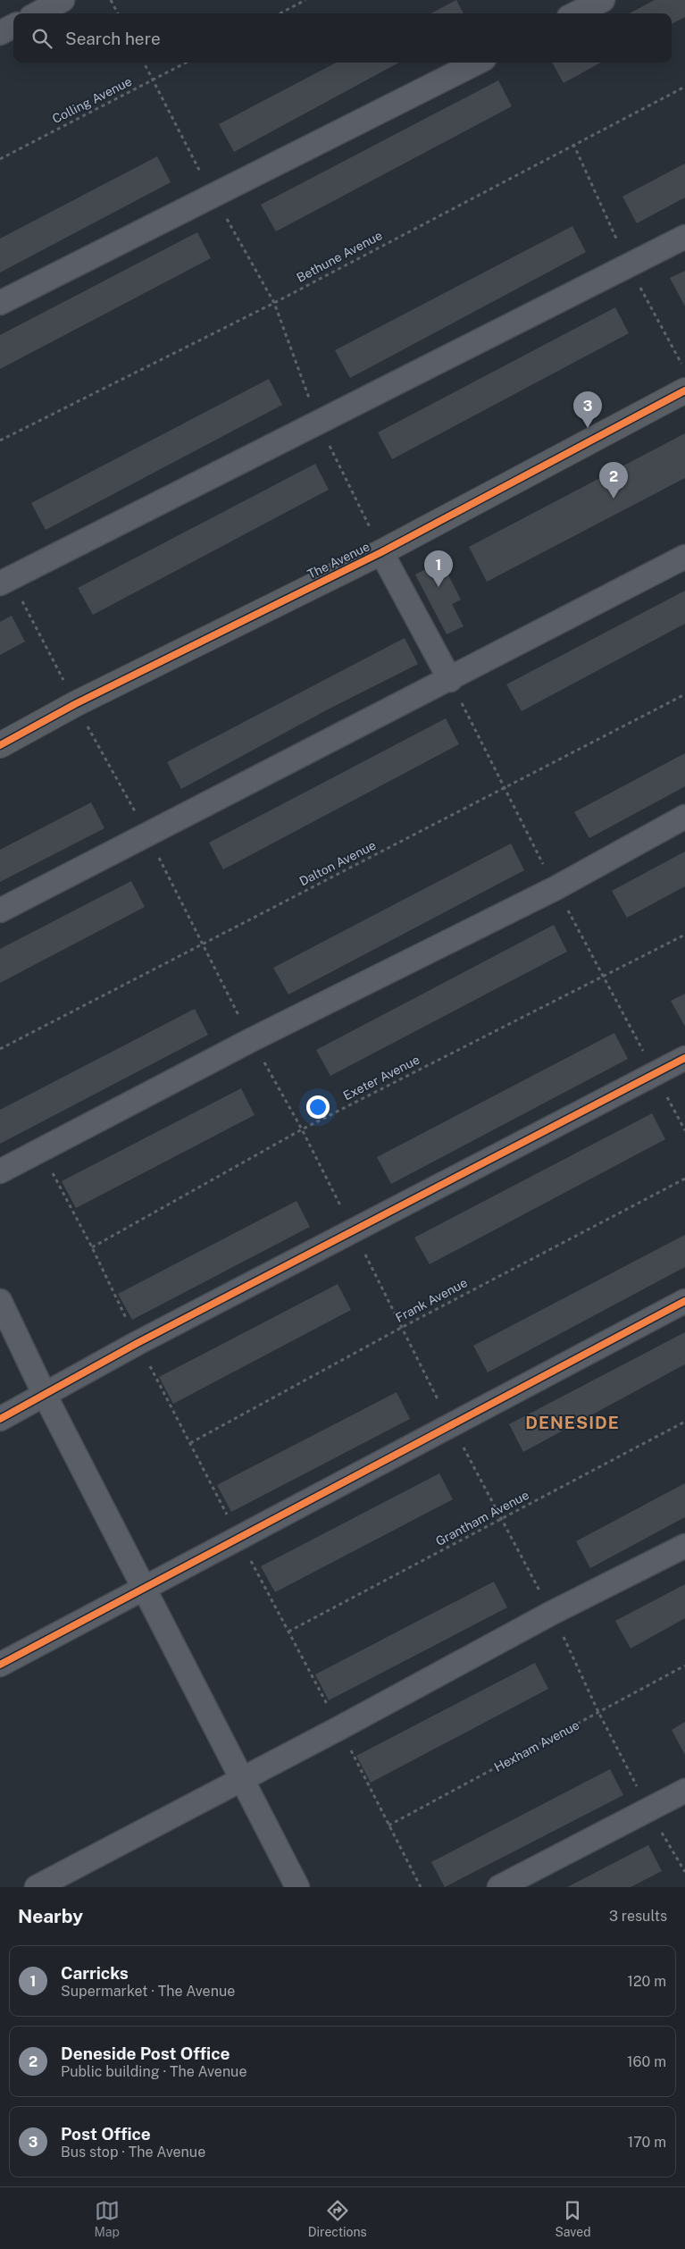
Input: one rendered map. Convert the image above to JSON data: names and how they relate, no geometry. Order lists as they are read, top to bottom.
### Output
{
  "streets": {
    "street": ["The Avenue"],
    "path": [
      "Colling Avenue",
      "Bethune Avenue",
      "Dalton Avenue",
      "Exeter Avenue",
      "Frank Avenue",
      "Grantham Avenue",
      "Hexham Avenue"
    ]
  },
  "districts": ["DENESIDE"],
  "page": {
    "search": "Search here",
    "pins": ["3", "2", "1"],
    "heading": ["Nearby", "3 results"],
    "list": [
      {
        "mark": "1",
        "name": "Carricks",
        "note": "Supermarket · The Avenue",
        "value": "120 m"
      },
      {
        "mark": "2",
        "name": "Deneside Post Office",
        "note": "Public building · The Avenue",
        "value": "160 m"
      },
      {
        "mark": "3",
        "name": "Post Office",
        "note": "Bus stop · The Avenue",
        "value": "170 m"
      }
    ],
    "nav": ["Map", "Directions", "Saved"]
  }
}
